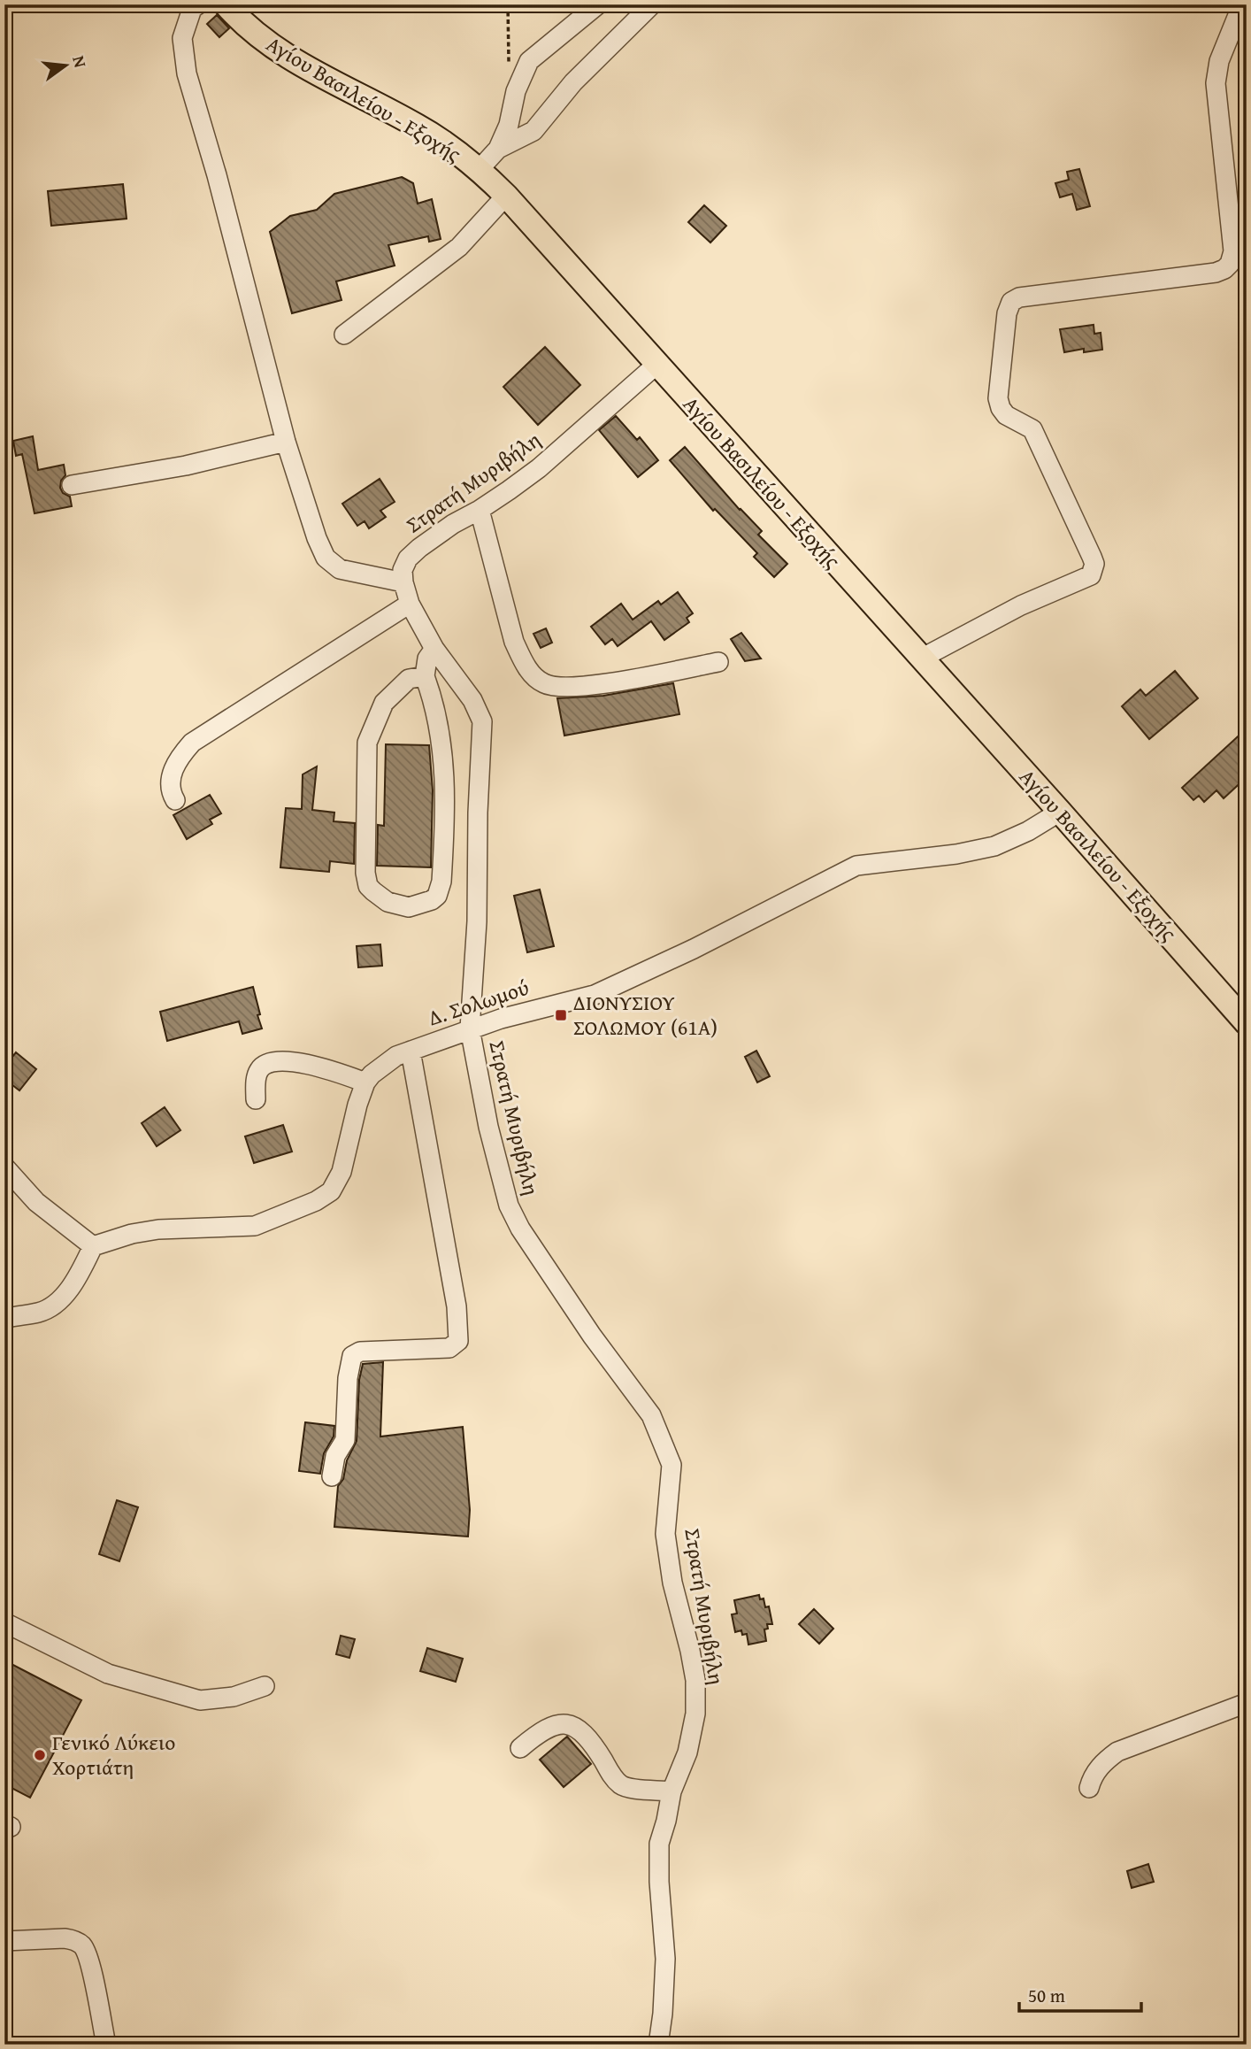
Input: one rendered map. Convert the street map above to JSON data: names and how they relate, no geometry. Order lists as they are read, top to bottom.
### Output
{
  "streets": {
    "main road": ["Αγίου Βασιλείου - Εξοχής"],
    "street": ["Στρατή Μυριβήλη", "Δ. Σολωμού"]
  },
  "crossings": [
    ["Αγίου Βασιλείου - Εξοχής", "Στρατή Μυριβήλη"],
    ["Αγίου Βασιλείου - Εξοχής", "Δ. Σολωμού"],
    ["Στρατή Μυριβήλη", "Δ. Σολωμού"]
  ],
  "places": {
    "transit": ["ΔΙΟΝΥΣΙΟΥ ΣΟΛΩΜΟΥ (61Α)"],
    "other": ["Γενικό Λύκειο Χορτιάτη"]
  },
  "scale_bar": "50 m",
  "north": "right"
}
